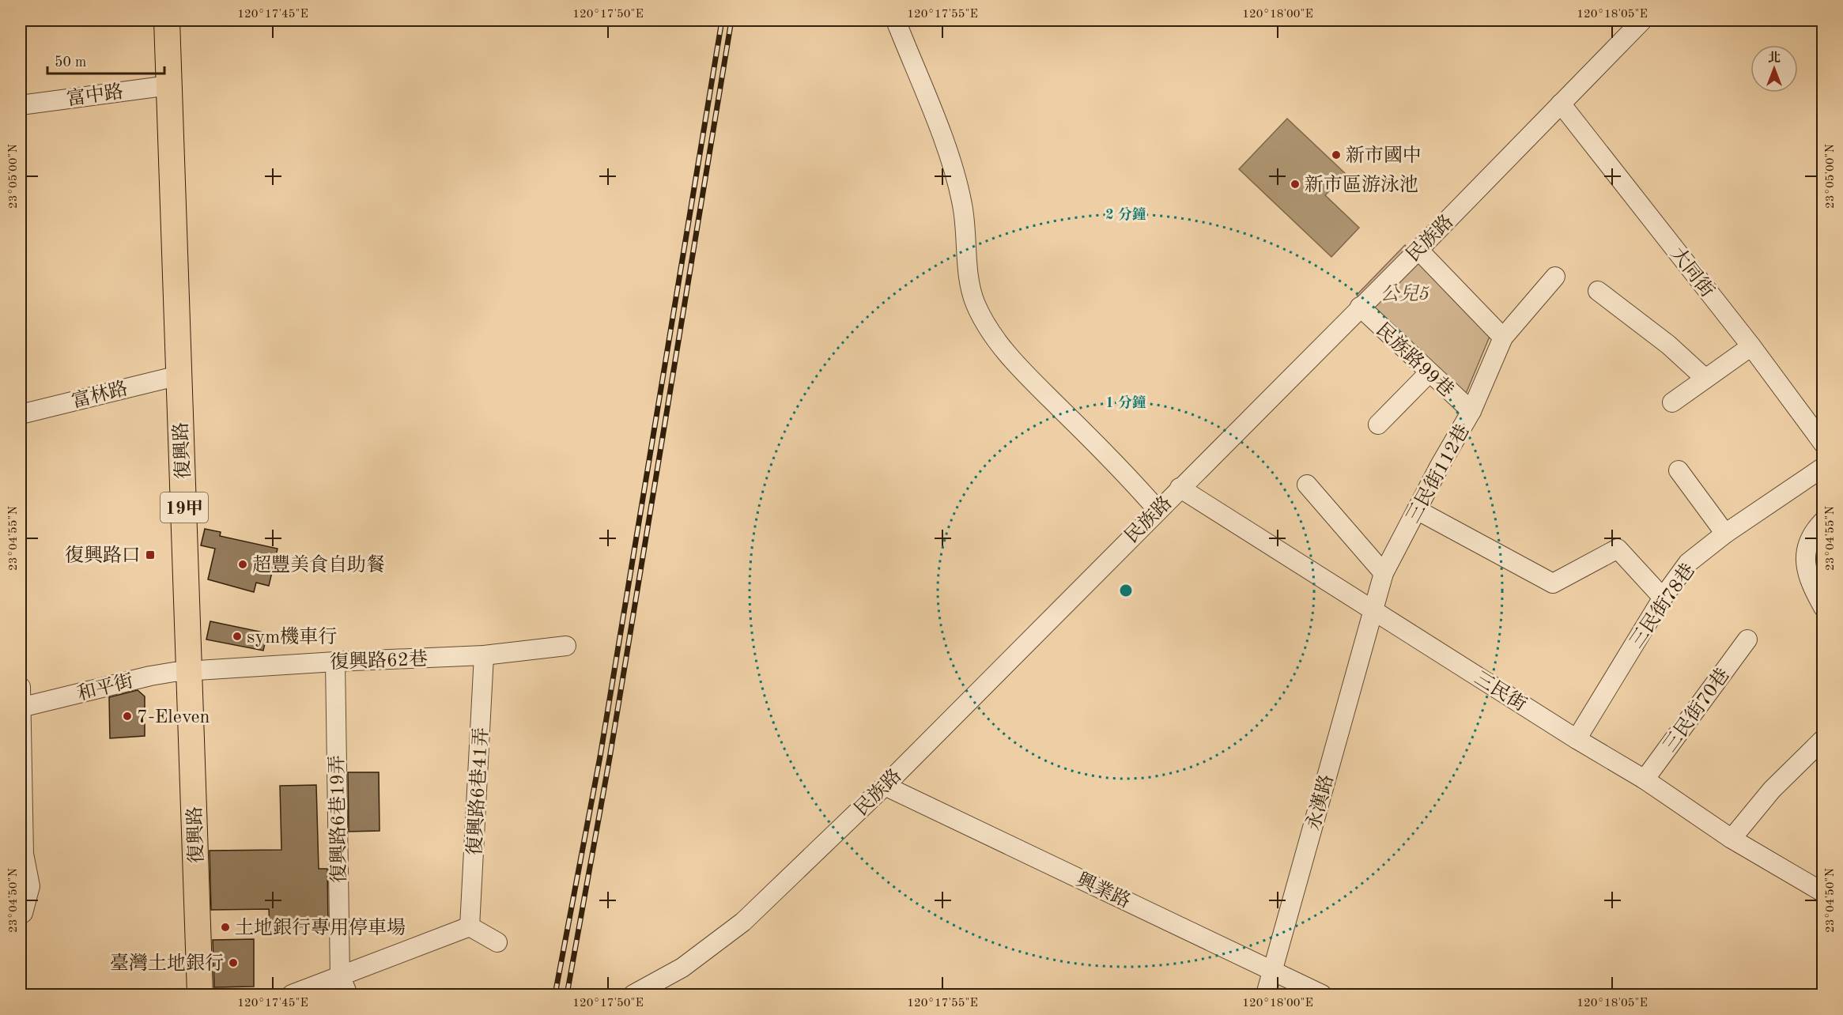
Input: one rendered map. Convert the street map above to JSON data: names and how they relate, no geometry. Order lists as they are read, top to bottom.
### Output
{
  "streets": {
    "main road": ["復興路", "19甲"],
    "street": [
      "富中路",
      "民族路",
      "大同街",
      "民族路99巷",
      "富林路",
      "三民街112巷",
      "三民街78巷",
      "復興路62巷",
      "和平街",
      "三民街",
      "三民街70巷",
      "復興路6巷41弄",
      "永漢路",
      "復興路6巷19弄",
      "興業路"
    ]
  },
  "crossings": [
    ["富中路", "復興路"],
    ["民族路", "大同街"],
    ["民族路", "民族路99巷"],
    ["民族路", "三民街"],
    ["民族路", "興業路"],
    ["民族路99巷", "三民街112巷"],
    ["富林路", "復興路"],
    ["復興路", "復興路62巷"],
    ["復興路", "和平街"],
    ["三民街112巷", "三民街"],
    ["三民街112巷", "永漢路"],
    ["三民街78巷", "三民街"],
    ["復興路62巷", "和平街"],
    ["復興路62巷", "復興路6巷41弄"],
    ["復興路62巷", "復興路6巷19弄"],
    ["三民街", "三民街70巷"],
    ["三民街", "永漢路"],
    ["永漢路", "興業路"]
  ],
  "parks": ["公兒5"],
  "places": {
    "other": [
      "新市國中",
      "新市區游泳池",
      "超豐美食自助餐",
      "sym機車行",
      "7-Eleven",
      "土地銀行專用停車場",
      "臺灣土地銀行"
    ],
    "transit": ["復興路口"]
  },
  "scale_bar": "50 m",
  "north": "top",
  "coordinates": [
    "120°17'45\"E",
    "120°17'50\"E",
    "120°17'55\"E",
    "120°18'00\"E",
    "120°18'05\"E",
    "23°05'00\"N",
    "23°04'55\"N",
    "23°04'50\"N"
  ],
  "rings": ["2 分鐘", "1 分鐘"]
}
